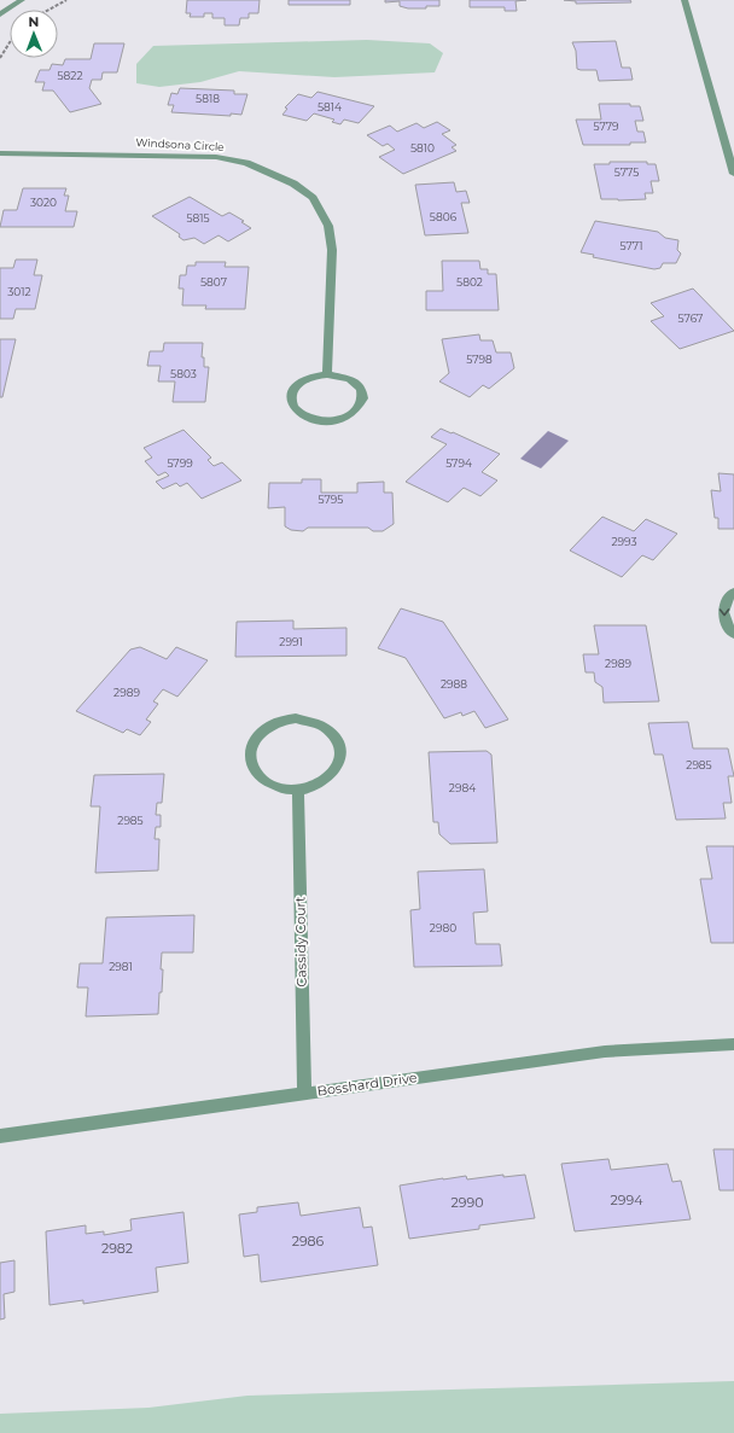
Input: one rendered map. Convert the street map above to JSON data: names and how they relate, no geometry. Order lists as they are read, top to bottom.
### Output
{
  "streets": {
    "street": ["Windsona Circle", "Cassidy Court", "Bosshard Drive"]
  },
  "crossings": [
    ["Cassidy Court", "Bosshard Drive"]
  ],
  "house_numbers": [
    "5822",
    "5818",
    "5814",
    "5779",
    "5810",
    "5775",
    "3020",
    "5806",
    "5815",
    "5771",
    "5807",
    "5802",
    "3012",
    "5767",
    "5798",
    "5803",
    "5799",
    "5794",
    "5795",
    "2993",
    "2991",
    "2989",
    "2988",
    "2989",
    "2985",
    "2984",
    "2985",
    "2980",
    "2981",
    "2994",
    "2990",
    "2986",
    "2982"
  ],
  "north": "top"
}
